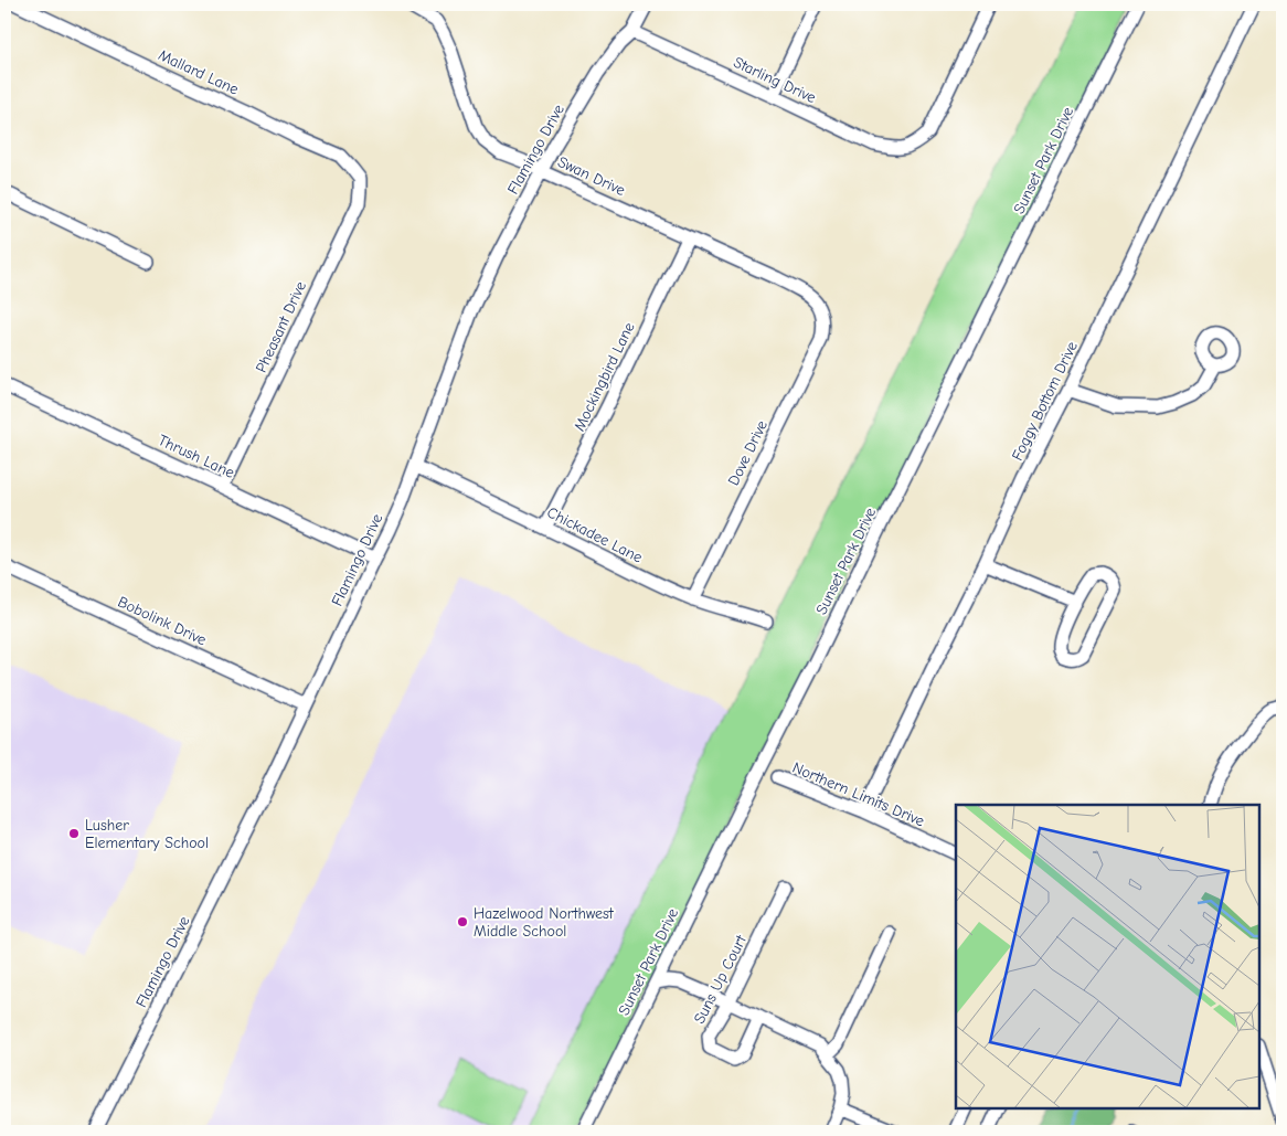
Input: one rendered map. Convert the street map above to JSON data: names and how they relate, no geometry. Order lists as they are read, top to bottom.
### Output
{
  "streets": {
    "street": [
      "Mallard Lane",
      "Starling Drive",
      "Flamingo Drive",
      "Sunset Park Drive",
      "Swan Drive",
      "Pheasant Drive",
      "Mockingbird Lane",
      "Foggy Bottom Drive",
      "Dove Drive",
      "Thrush Lane",
      "Chickadee Lane",
      "Bobolink Drive",
      "Northern Limits Drive",
      "Suns Up Court"
    ]
  },
  "crossings": [
    ["Mallard Lane", "Pheasant Drive"],
    ["Starling Drive", "Flamingo Drive"],
    ["Flamingo Drive", "Swan Drive"],
    ["Flamingo Drive", "Thrush Lane"],
    ["Flamingo Drive", "Chickadee Lane"],
    ["Flamingo Drive", "Bobolink Drive"],
    ["Swan Drive", "Mockingbird Lane"],
    ["Swan Drive", "Dove Drive"],
    ["Pheasant Drive", "Thrush Lane"],
    ["Mockingbird Lane", "Chickadee Lane"],
    ["Foggy Bottom Drive", "Northern Limits Drive"],
    ["Dove Drive", "Chickadee Lane"]
  ],
  "places": ["Lusher Elementary School", "Hazelwood Northwest Middle School"]
}
